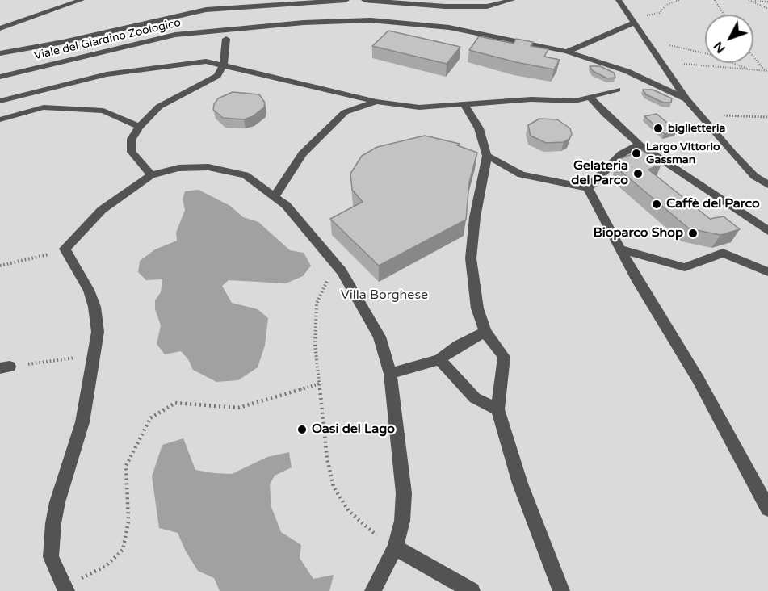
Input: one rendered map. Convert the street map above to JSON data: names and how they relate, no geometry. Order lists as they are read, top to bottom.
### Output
{
  "streets": {
    "street": ["Viale del Giardino Zoologico"]
  },
  "parks": ["Villa Borghese"],
  "places": [
    "biglietteria",
    "Largo Vittorio Gassman",
    "Gelateria del Parco",
    "Caffè del Parco",
    "Bioparco Shop",
    "Oasi del Lago"
  ],
  "north": "bottom left"
}
